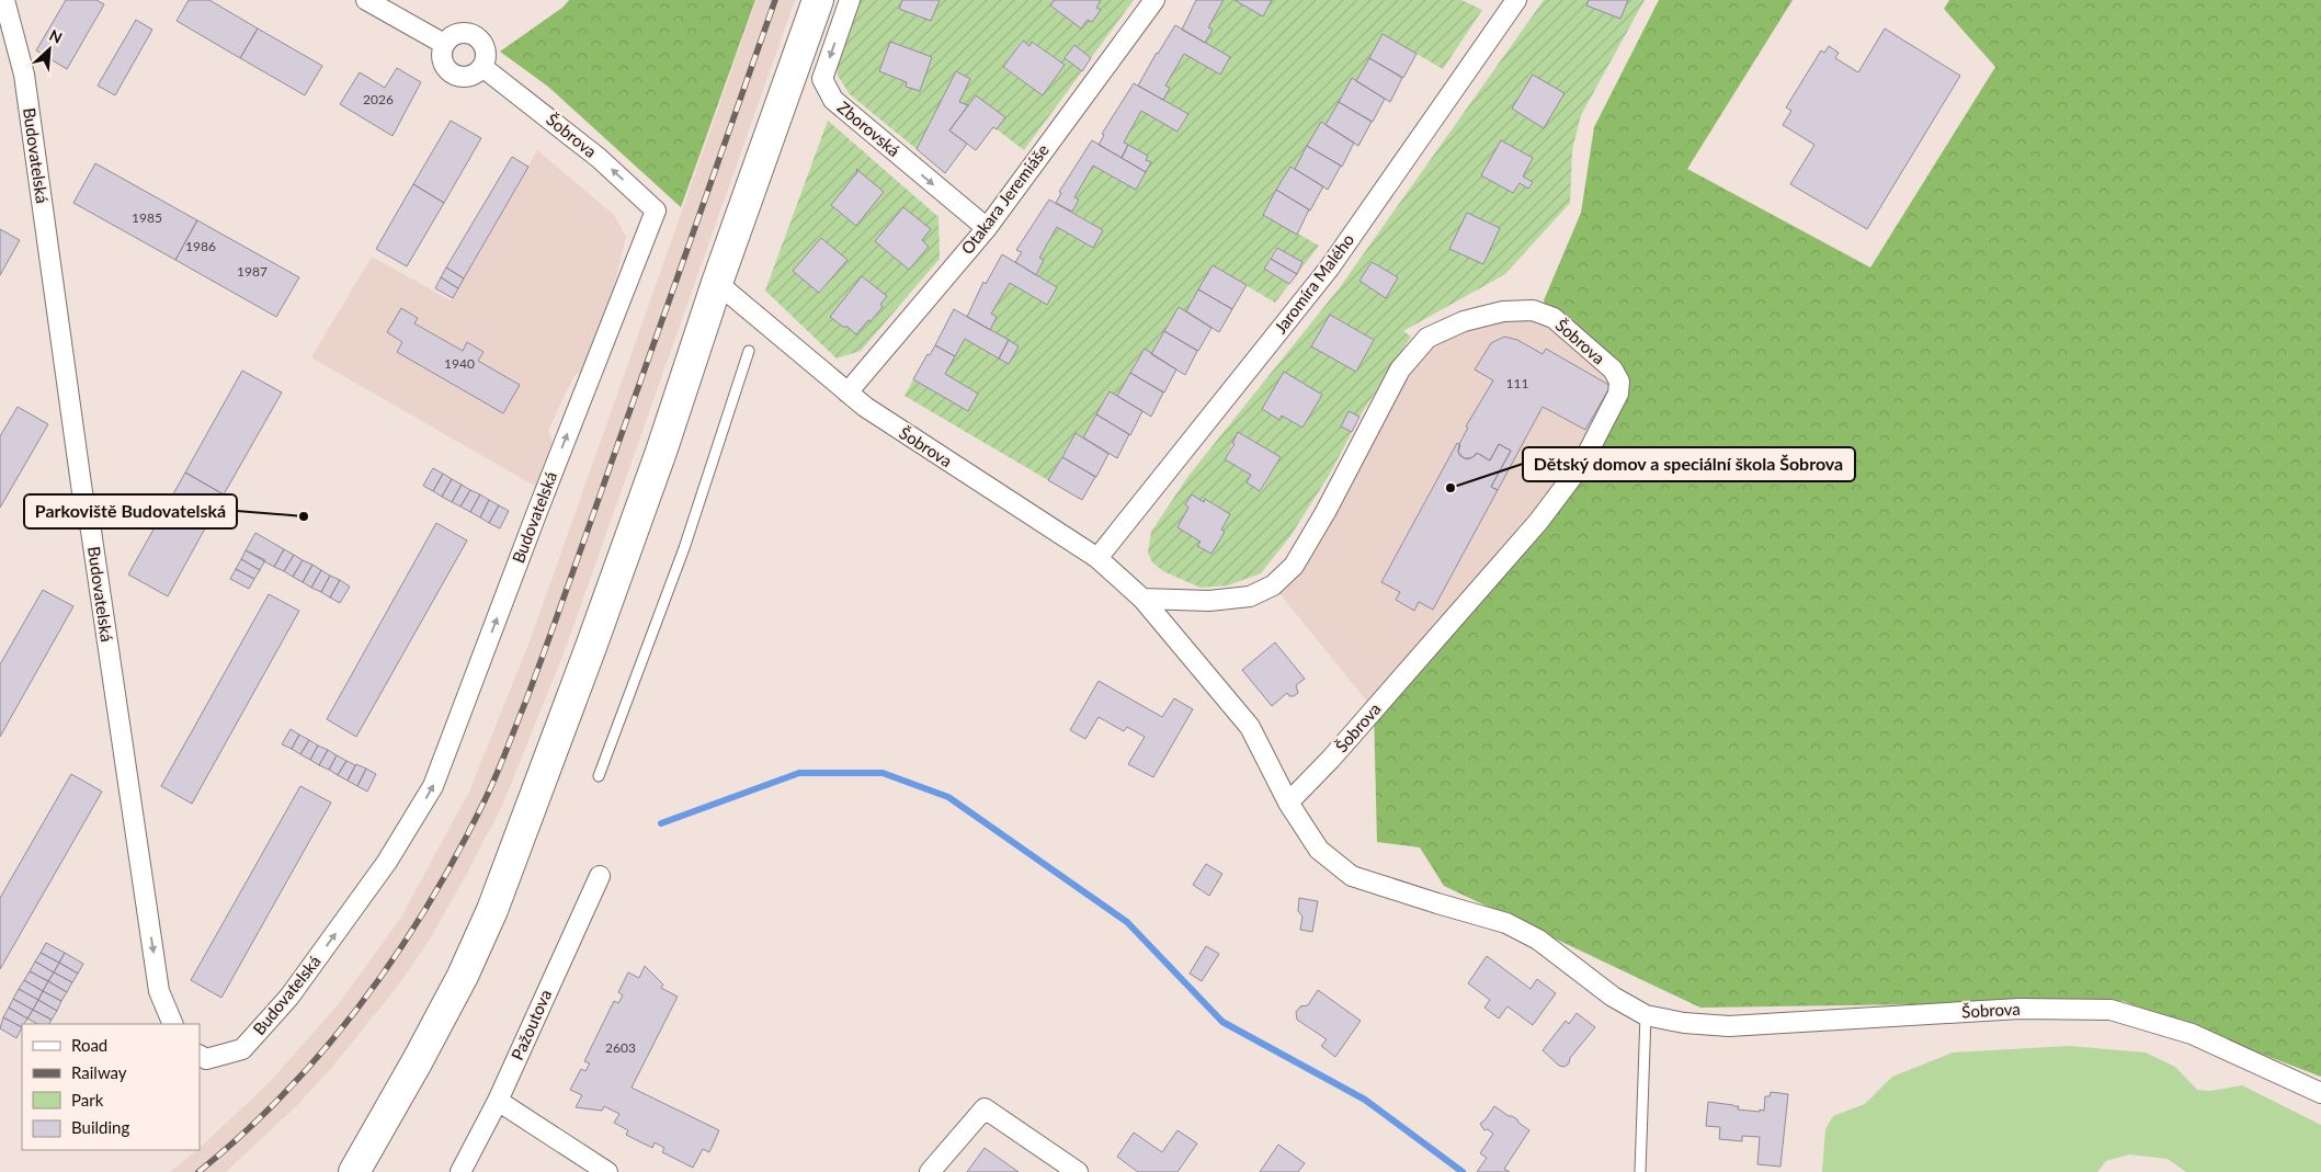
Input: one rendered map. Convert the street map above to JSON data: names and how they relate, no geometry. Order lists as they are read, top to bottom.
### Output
{
  "streets": {
    "street": [
      "Zborovská",
      "Šobrova",
      "Budovatelská",
      "Otakara Jeremiáše",
      "Jaromíra Malého",
      "Pažoutova"
    ]
  },
  "crossings": [
    ["Zborovská", "Otakara Jeremiáše"],
    ["Šobrova", "Budovatelská"],
    ["Šobrova", "Otakara Jeremiáše"],
    ["Šobrova", "Jaromíra Malého"]
  ],
  "one_way": ["Zborovská"],
  "places": ["Dětský domov a speciální škola Šobrova", "Parkoviště Budovatelská"],
  "house_numbers": [
    "2026",
    "1985",
    "1986",
    "1987",
    "1940",
    "111",
    "2603"
  ],
  "legend": [
    "Road",
    "Railway",
    "Park",
    "Building"
  ],
  "north": "top right"
}
